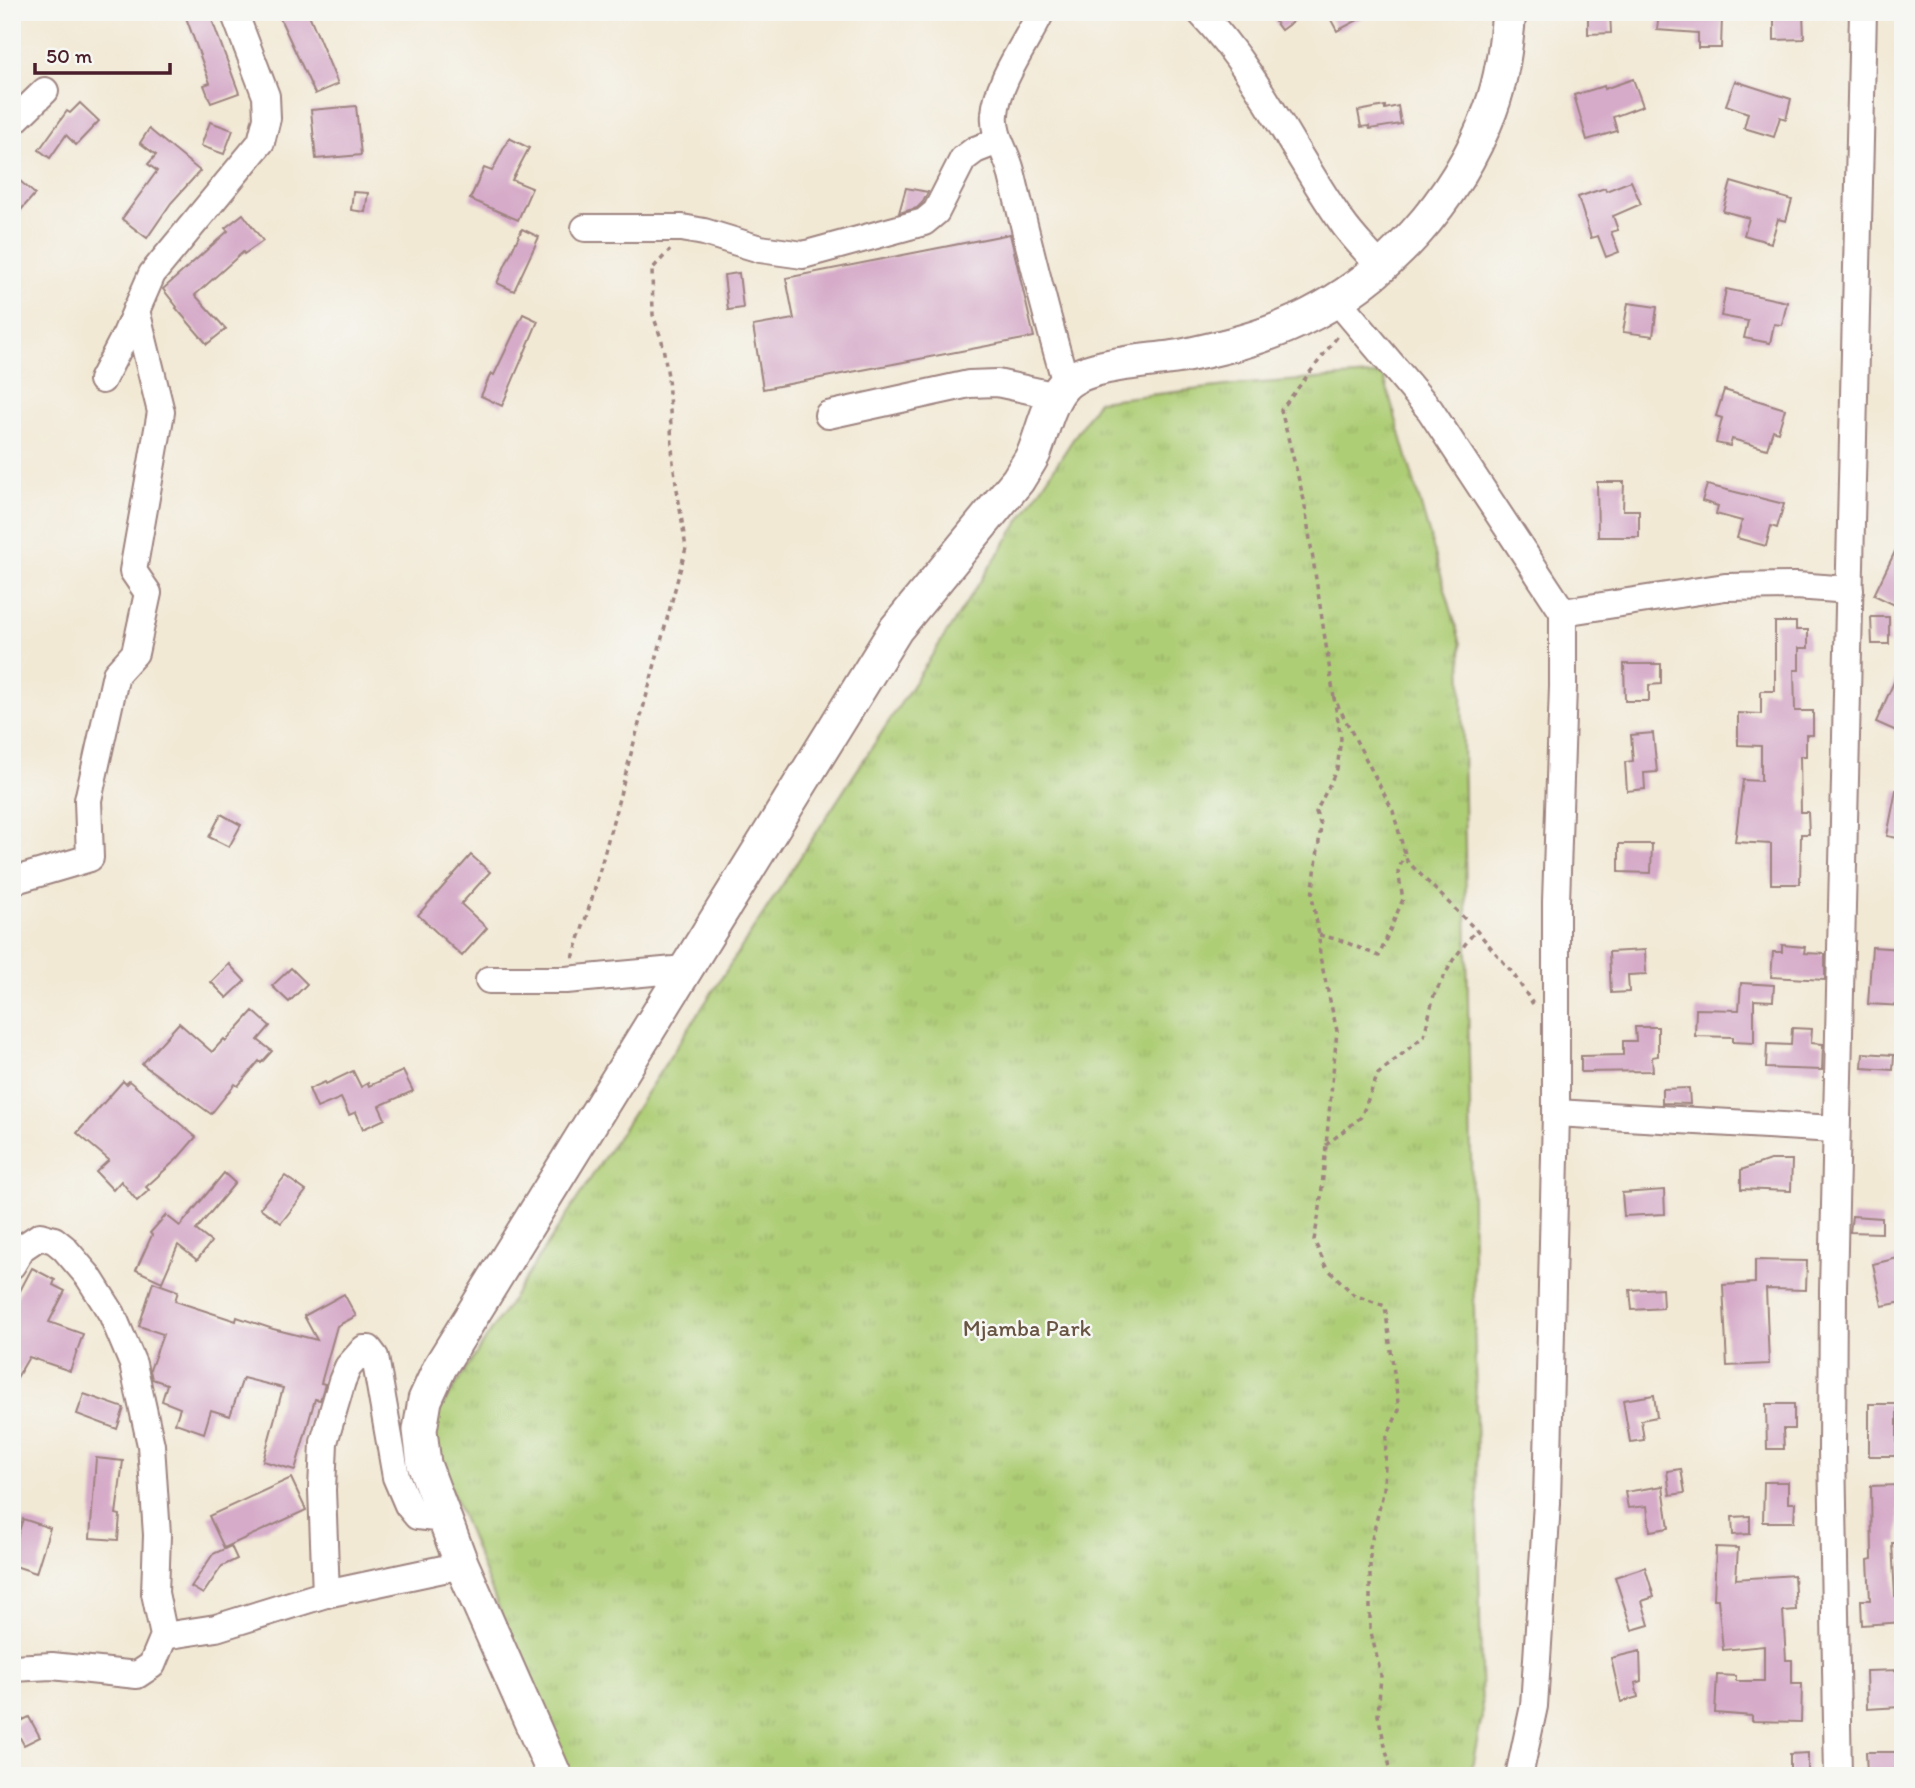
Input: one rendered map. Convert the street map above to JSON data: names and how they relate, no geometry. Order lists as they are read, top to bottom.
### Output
{
  "parks": ["Mjamba Park"],
  "scale_bar": "50 m"
}
